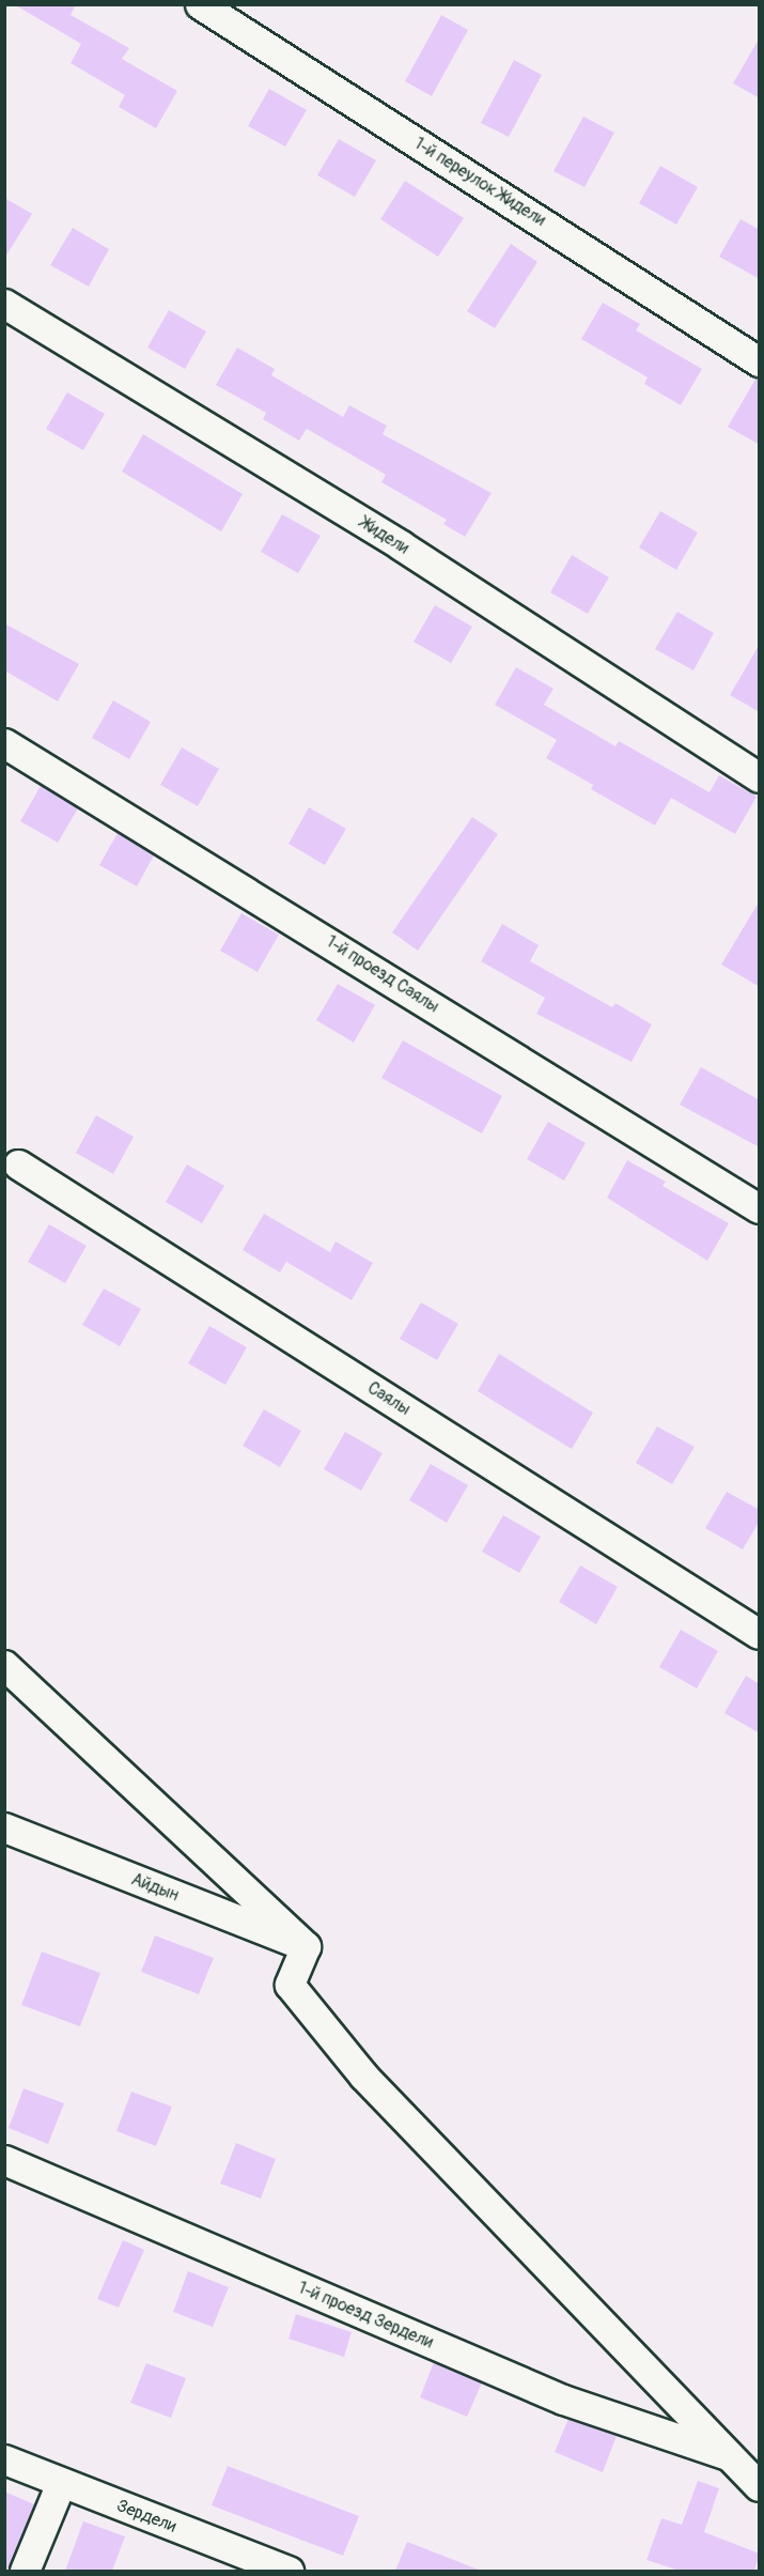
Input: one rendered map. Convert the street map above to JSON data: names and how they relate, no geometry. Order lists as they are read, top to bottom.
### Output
{
  "streets": {
    "street": [
      "1-й переулок Жидели",
      "Жидели",
      "1-й проезд Саялы",
      "Саялы",
      "Айдын",
      "1-й проезд Зердели",
      "Зердели"
    ]
  }
}
